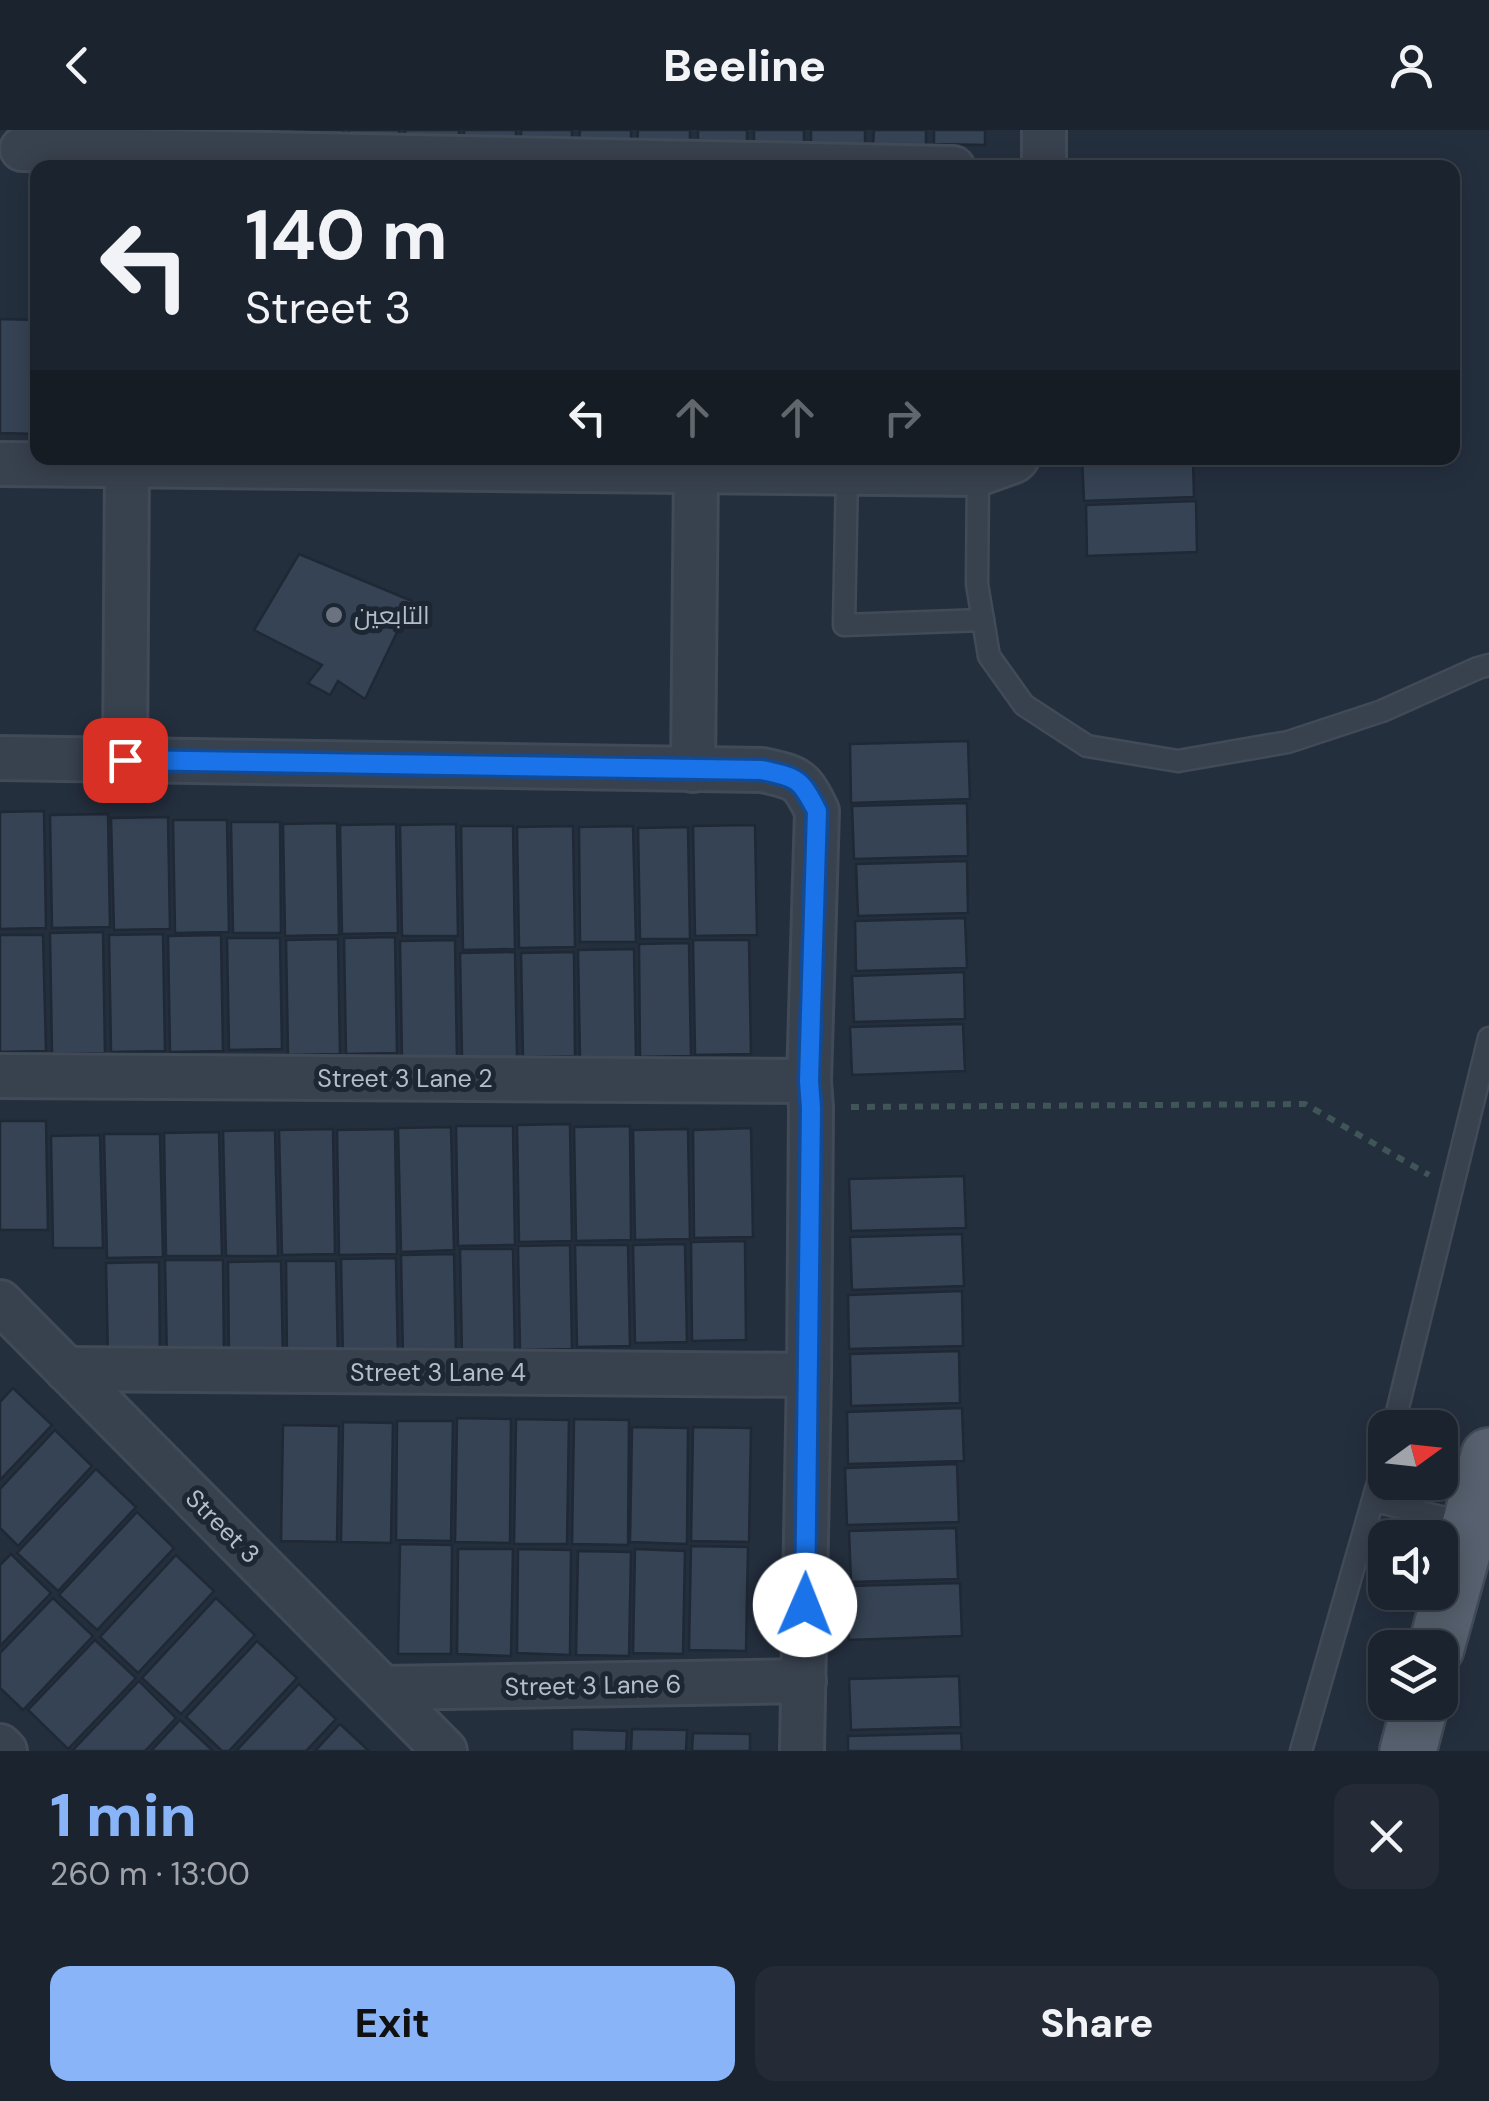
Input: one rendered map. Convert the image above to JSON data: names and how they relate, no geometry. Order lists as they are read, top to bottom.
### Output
{
  "streets": {
    "street": [
      "Street 3 Lane 2",
      "Street 3 Lane 4",
      "Street 3",
      "Street 3 Lane 6"
    ]
  },
  "crossings": [
    ["Street 3 Lane 4", "Street 3"],
    ["Street 3", "Street 3 Lane 6"]
  ],
  "places": ["التابعين"],
  "north": "right",
  "page": {
    "header": "Beeline",
    "turn": ["140 m", "Street 3"],
    "heading": ["1 min", "260 m · 13:00"],
    "buttons": ["Exit", "Share"]
  }
}
